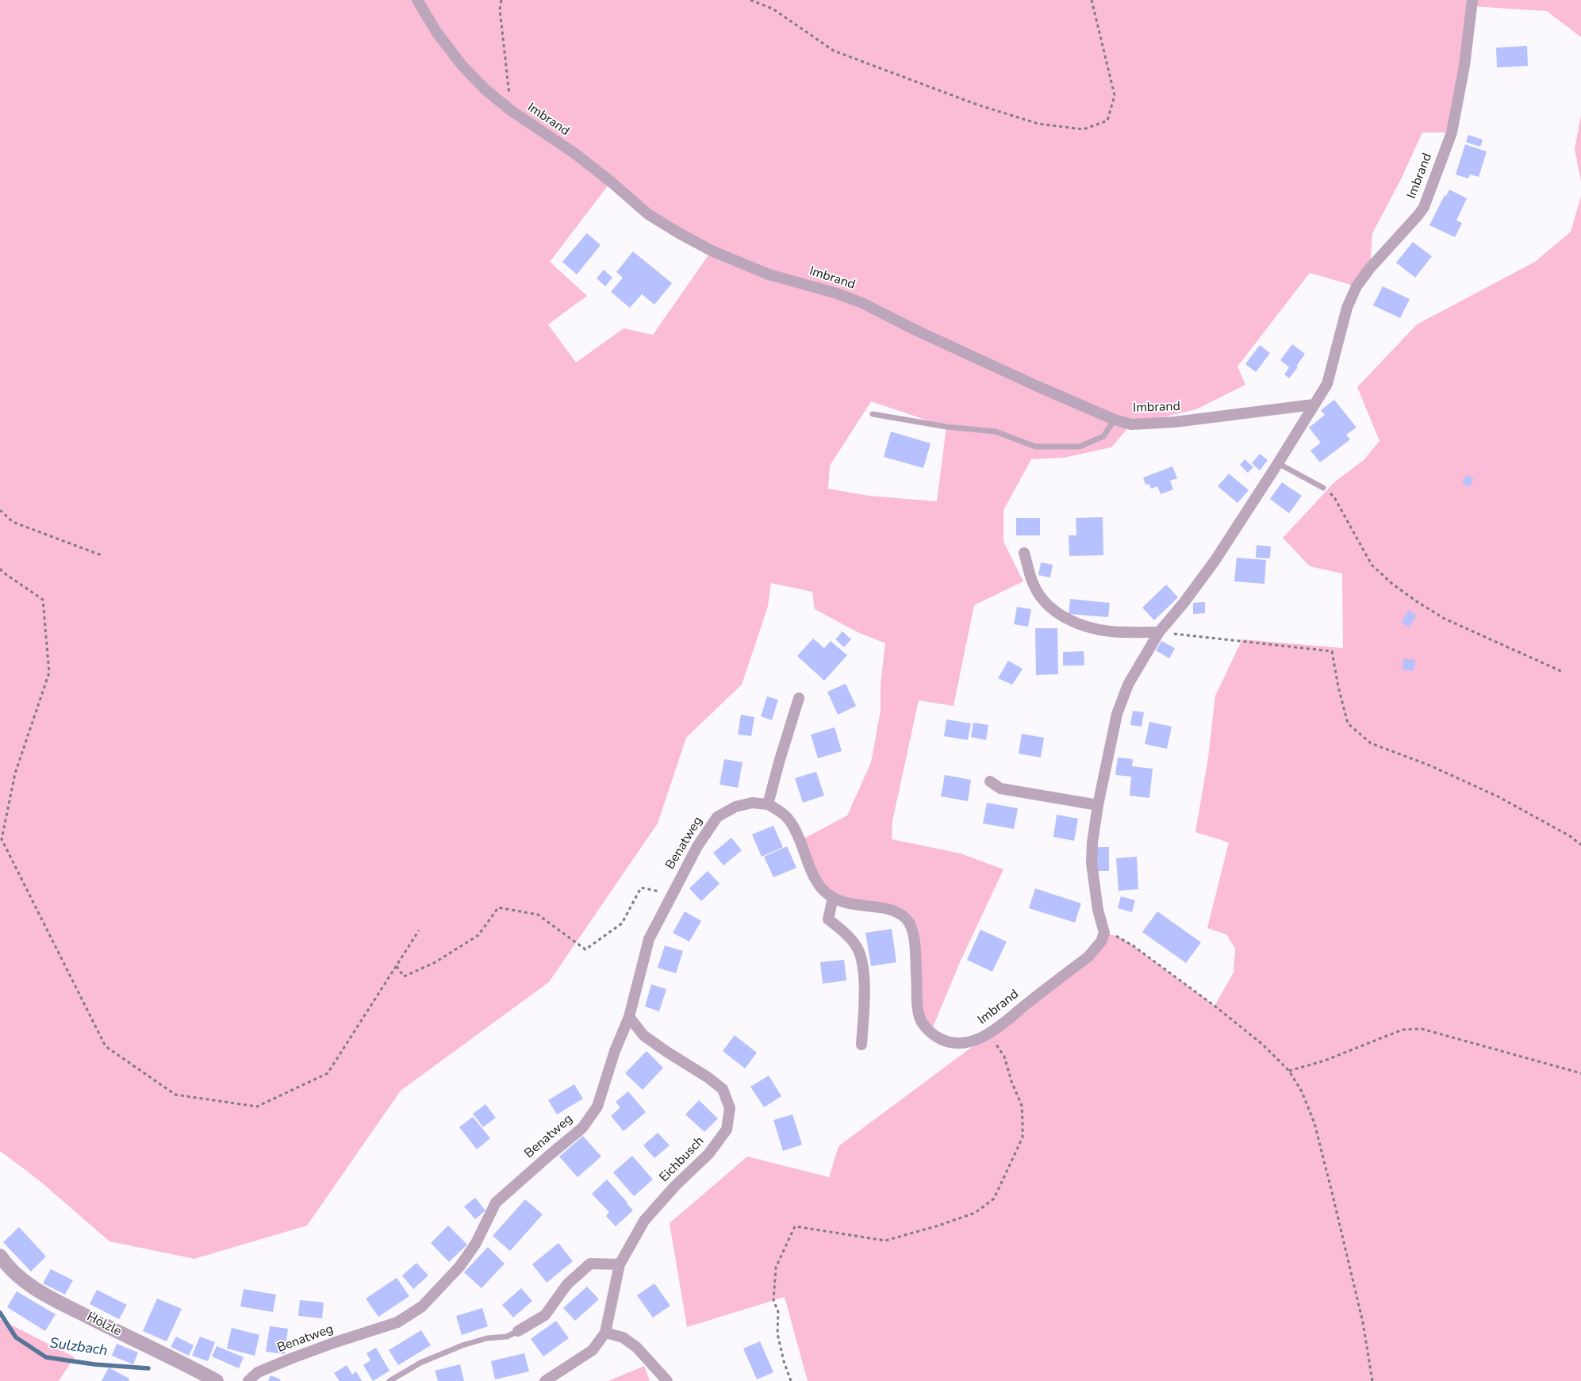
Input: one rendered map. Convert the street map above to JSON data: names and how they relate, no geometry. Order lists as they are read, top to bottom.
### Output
{
  "streets": {
    "street": [
      "Imbrand",
      "Benatweg",
      "Eichbusch",
      "Hölzle"
    ]
  },
  "crossings": [
    ["Benatweg", "Eichbusch"]
  ],
  "water": ["Sulzbach"]
}
